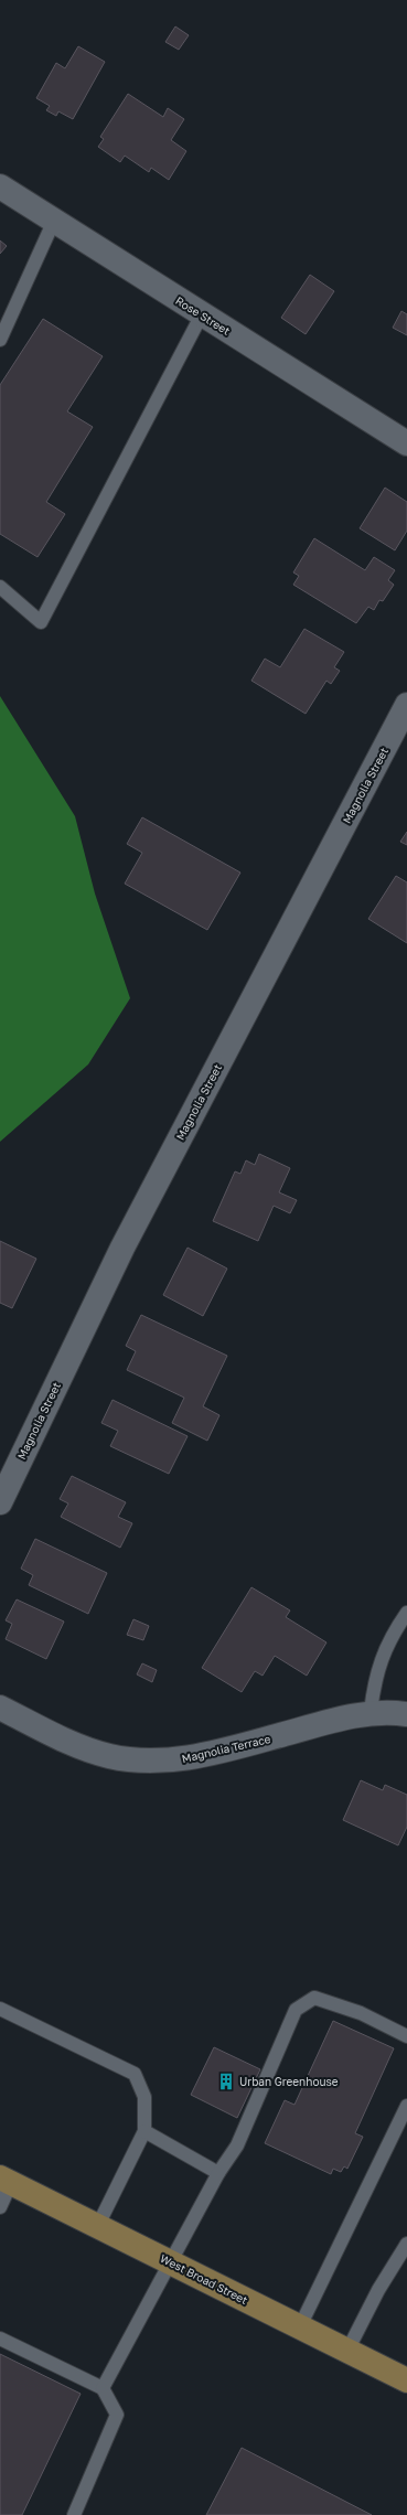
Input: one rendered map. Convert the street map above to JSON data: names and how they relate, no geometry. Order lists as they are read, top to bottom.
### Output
{
  "streets": {
    "main road": ["West Broad Street"],
    "street": ["Rose Street", "Magnolia Street", "Magnolia Terrace"]
  },
  "places": {
    "building": ["Urban Greenhouse"]
  }
}
